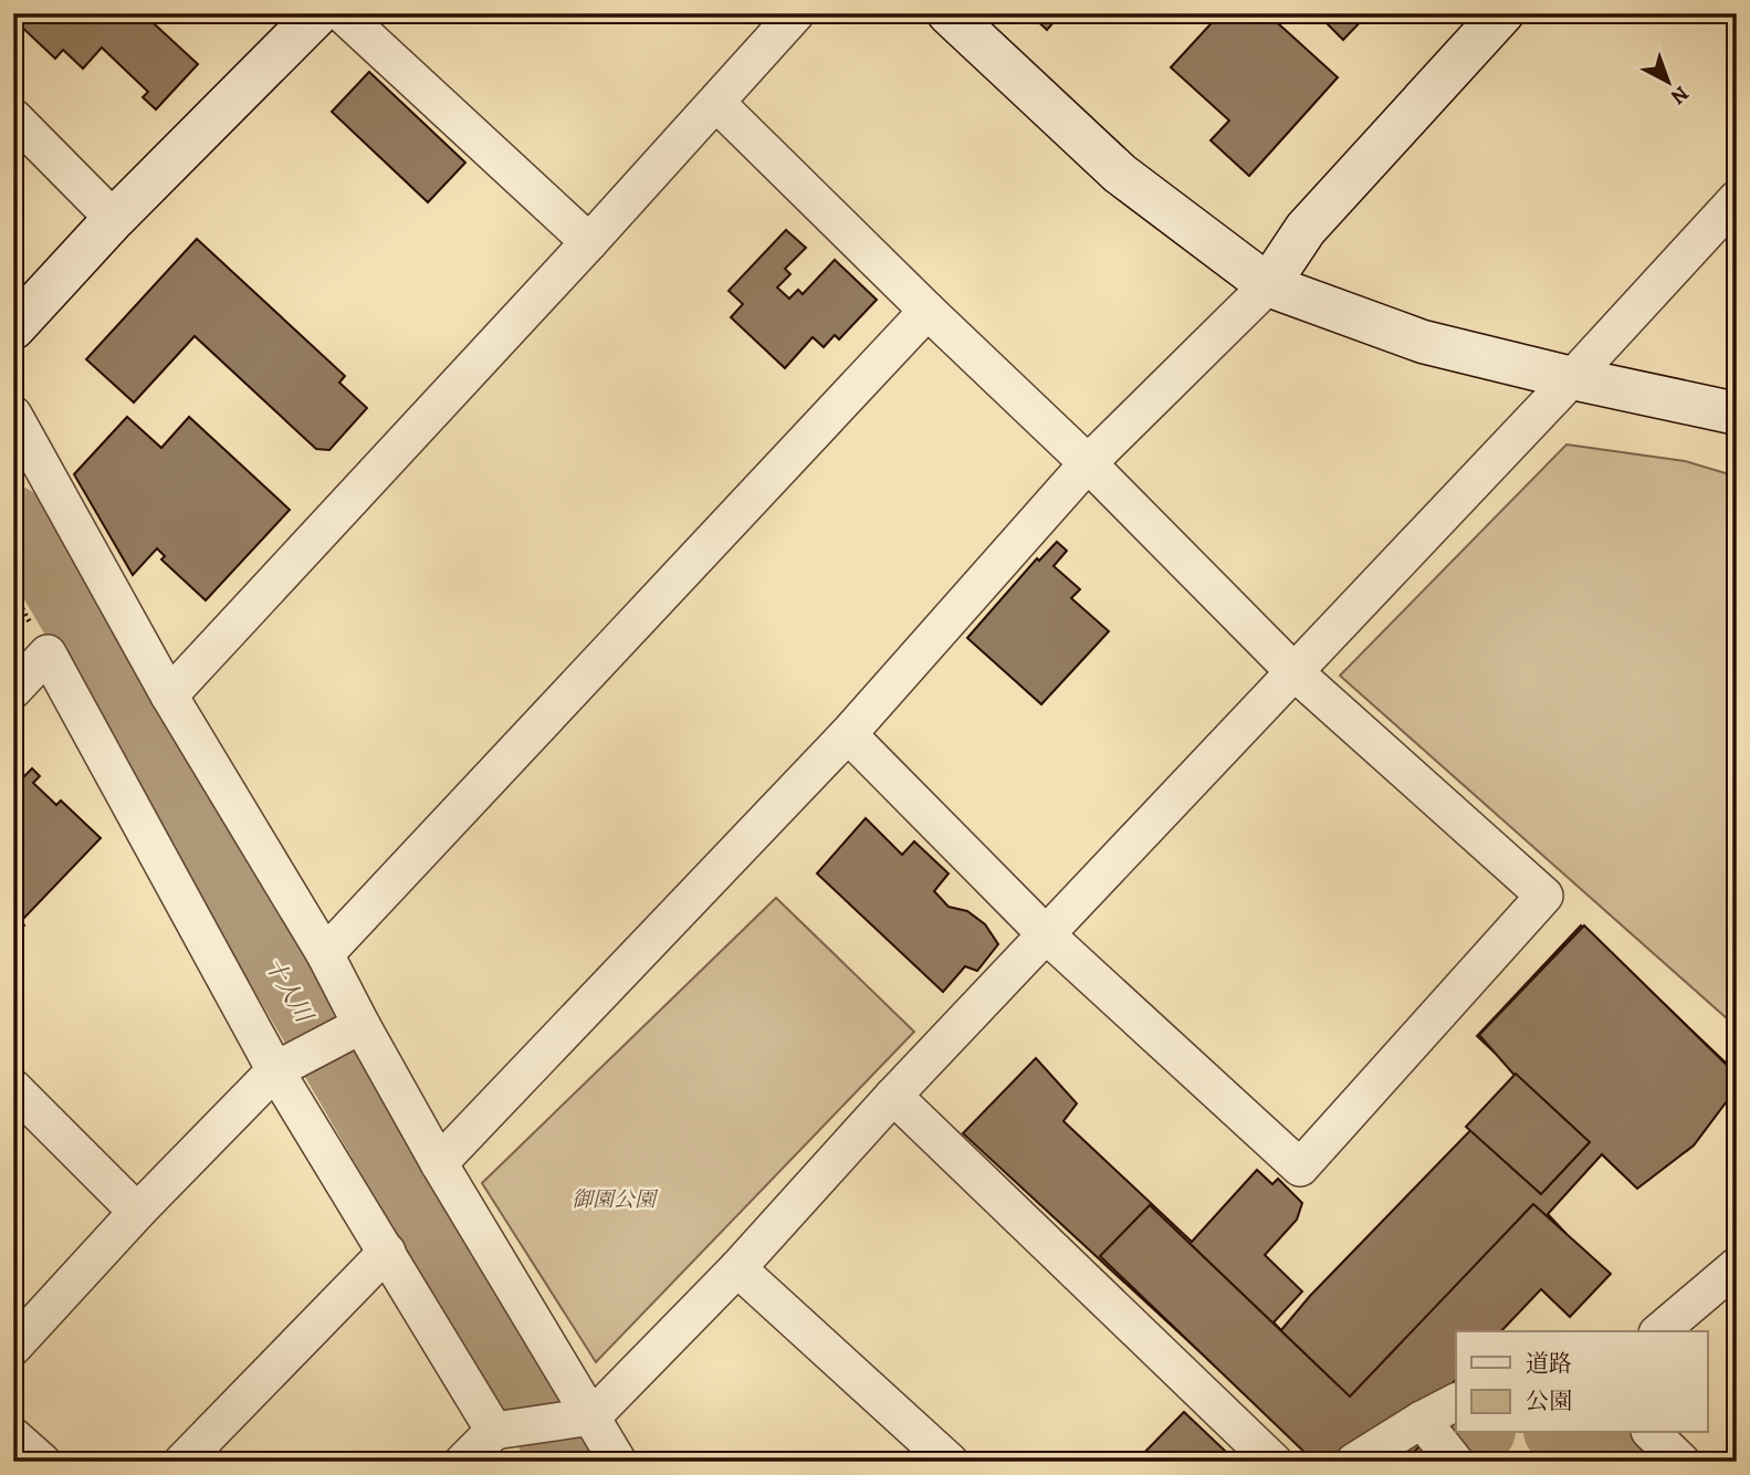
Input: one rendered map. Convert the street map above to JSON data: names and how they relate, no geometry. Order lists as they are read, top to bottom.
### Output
{
  "water": ["十人川"],
  "parks": ["御園公園"],
  "legend": ["道路", "公園"],
  "north": "bottom right"
}
